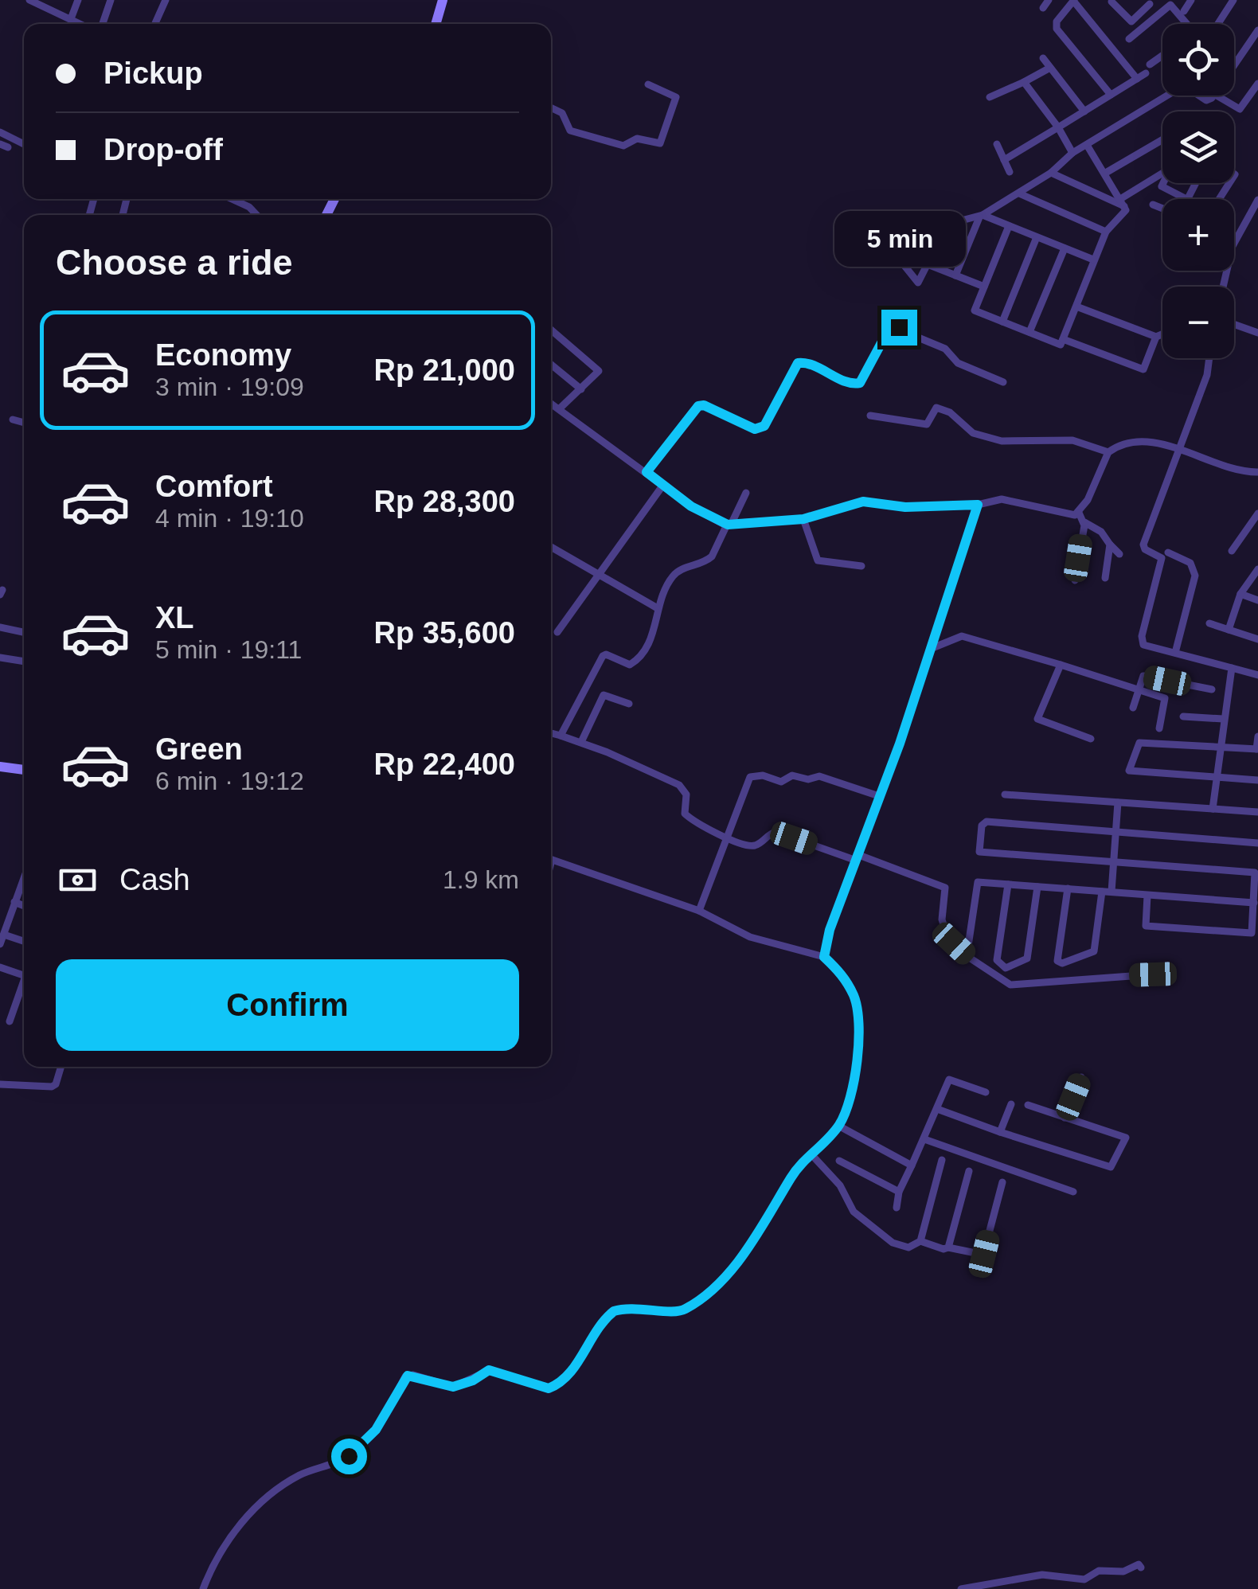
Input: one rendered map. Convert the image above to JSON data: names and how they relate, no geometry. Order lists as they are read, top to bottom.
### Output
{
  "page": {
    "map_buttons": ["+", "−"],
    "banner": ["Pickup", "Drop-off"],
    "bubble": "5 min",
    "heading": "Choose a ride",
    "list": [
      {
        "name": "Economy",
        "note": "3 min · 19:09",
        "value": "Rp 21,000"
      },
      {
        "name": "Comfort",
        "note": "4 min · 19:10",
        "value": "Rp 28,300"
      },
      {
        "name": "XL",
        "note": "5 min · 19:11",
        "value": "Rp 35,600"
      },
      {
        "name": "Green",
        "note": "6 min · 19:12",
        "value": "Rp 22,400"
      }
    ],
    "pay": ["Cash", "1.9 km"],
    "buttons": "Confirm"
  }
}
